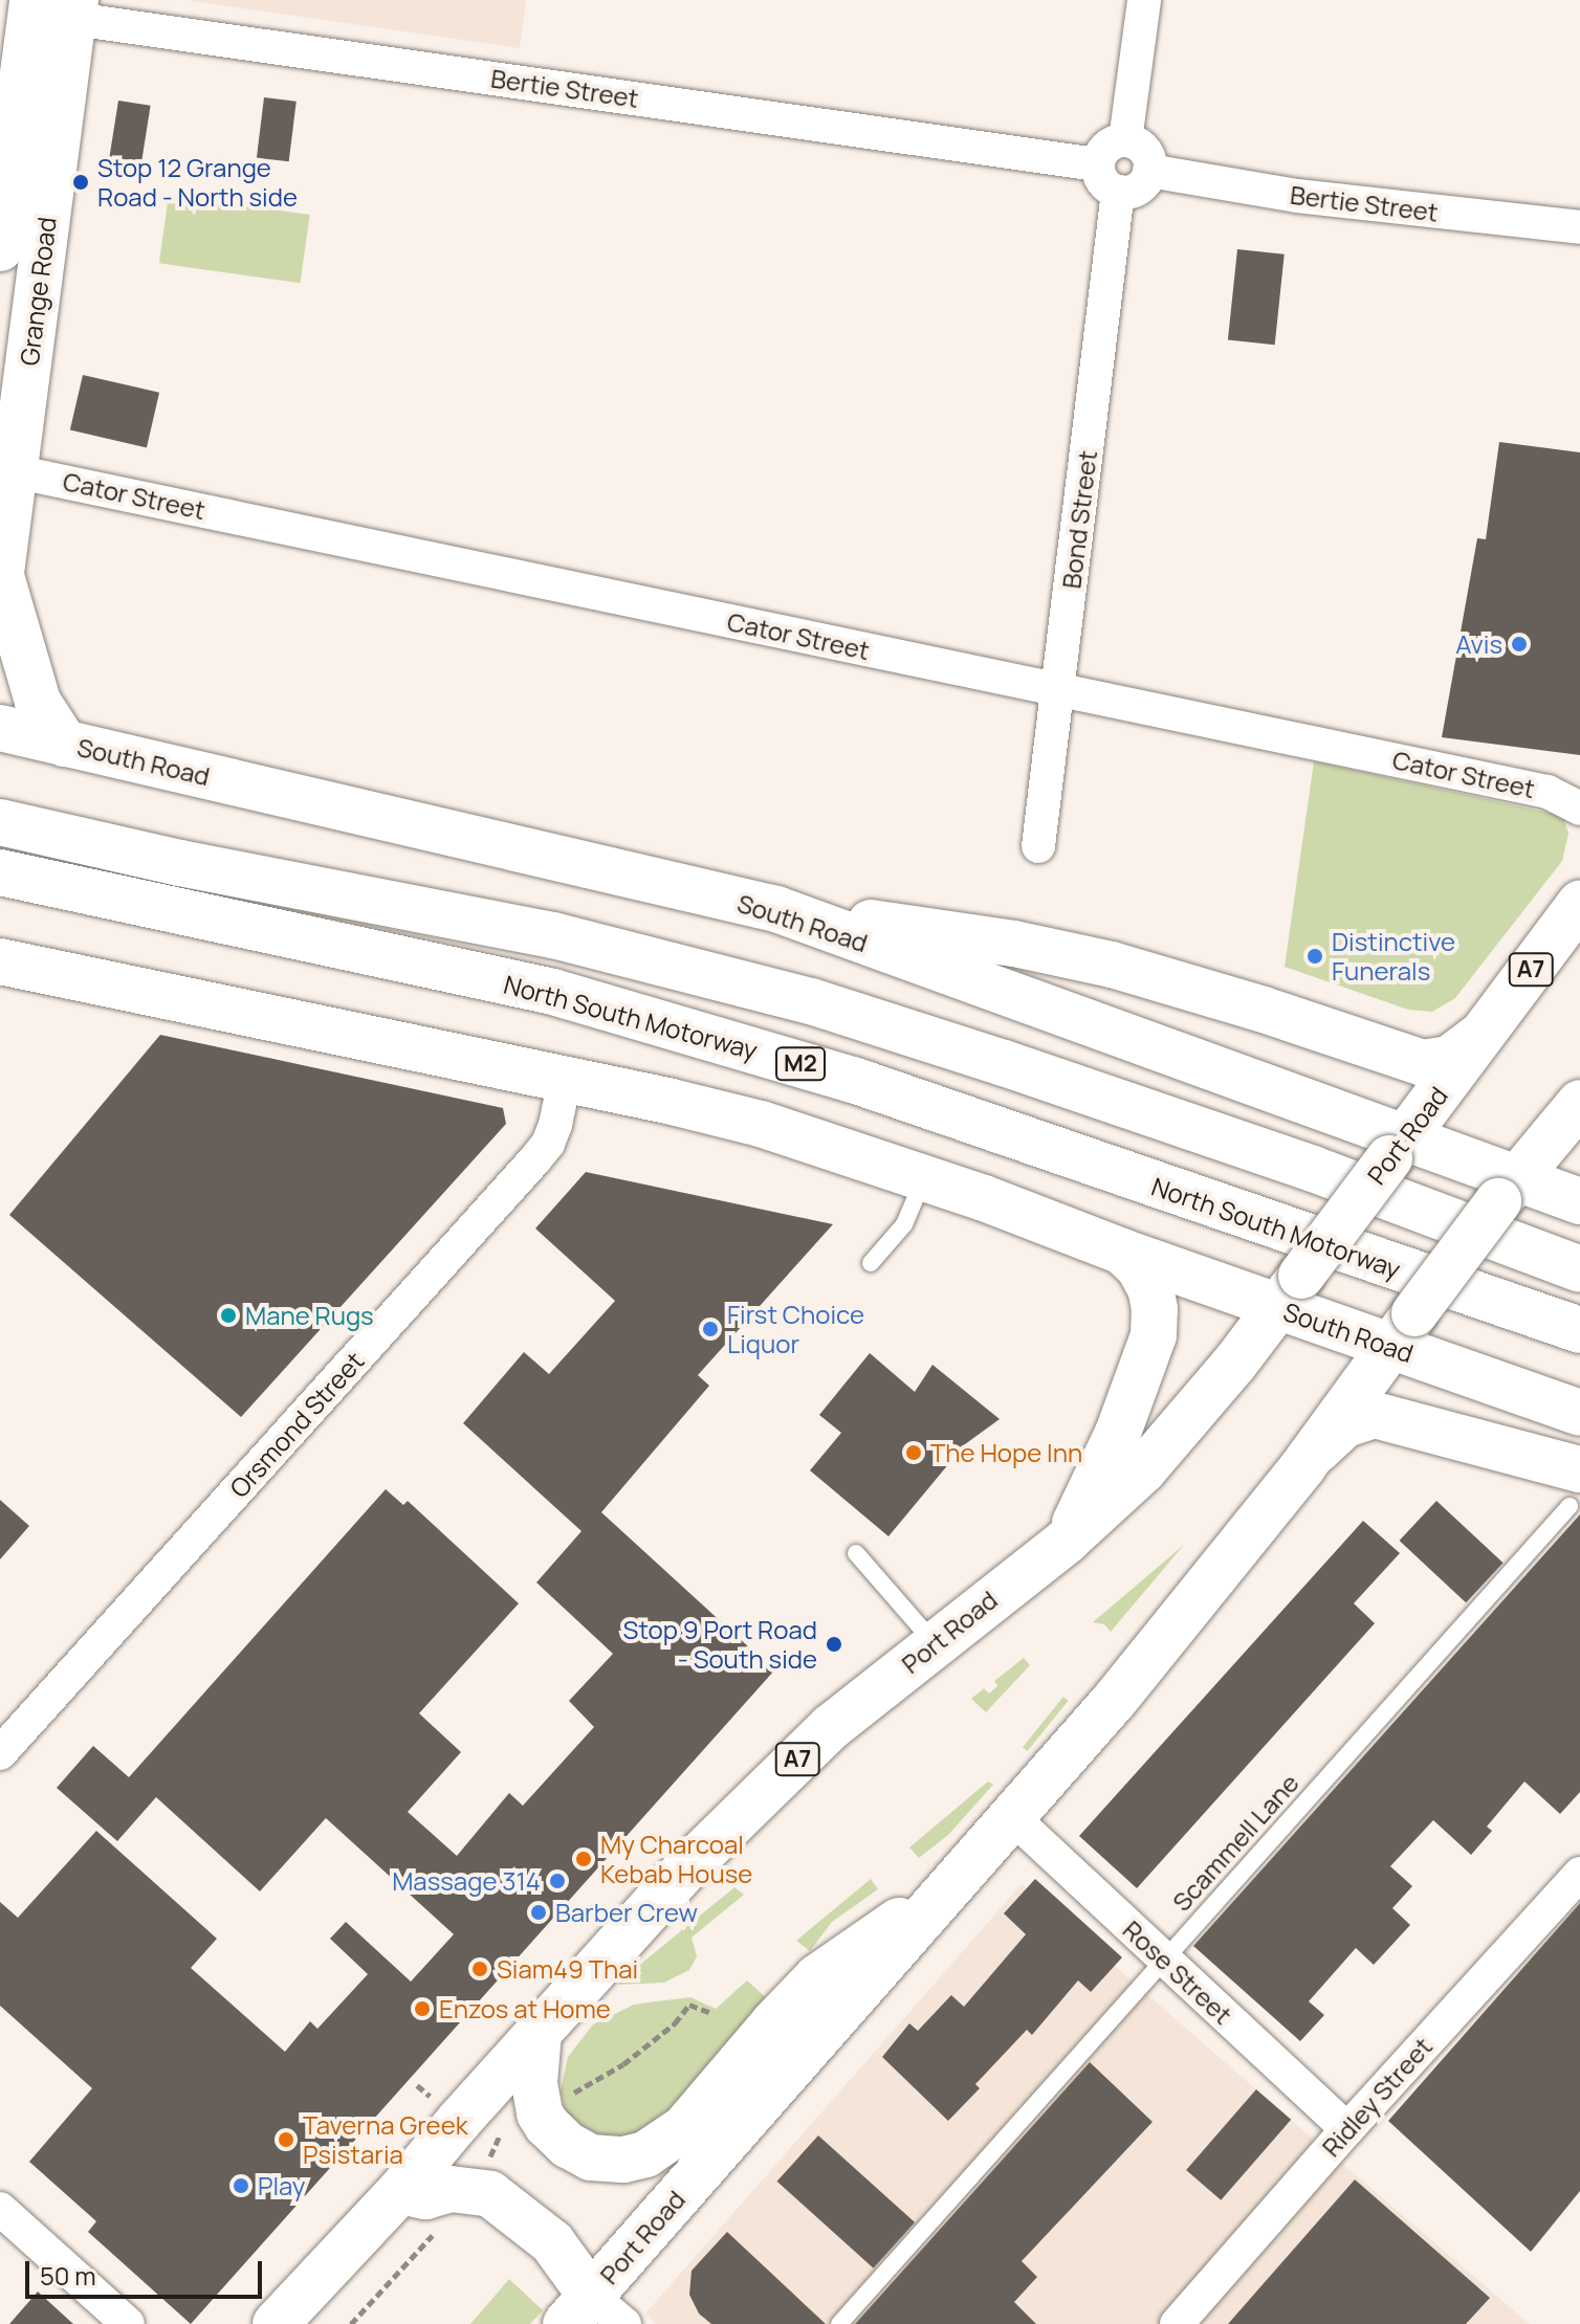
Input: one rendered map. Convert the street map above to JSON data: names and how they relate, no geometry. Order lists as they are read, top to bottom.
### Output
{
  "streets": {
    "main road": [
      "Grange Road",
      "South Road",
      "A7",
      "North South Motorway",
      "M2",
      "Port Road"
    ],
    "street": [
      "Bertie Street",
      "Cator Street",
      "Bond Street",
      "Orsmond Street",
      "Rose Street",
      "Ridley Street"
    ],
    "lane": ["Scammell Lane"]
  },
  "crossings": [
    ["Bertie Street", "Grange Road"],
    ["Bertie Street", "Bond Street"],
    ["Grange Road", "Cator Street"],
    ["Cator Street", "Bond Street"],
    ["South Road", "Port Road"],
    ["South Road", "Orsmond Street"],
    ["Port Road", "Rose Street"],
    ["Scammell Lane", "Rose Street"],
    ["Rose Street", "Ridley Street"]
  ],
  "places": [
    "Stop 12 Grange Road - North side",
    "Avis",
    "Distinctive Funerals",
    "Mane Rugs",
    "First Choice Liquor",
    "The Hope Inn",
    "Stop 9 Port Road - South side",
    "My Charcoal Kebab House",
    "Massage 314",
    "Barber Crew",
    "Siam49 Thai",
    "Enzos at Home",
    "Taverna Greek Psistaria",
    "Play"
  ],
  "scale_bar": "50 m"
}
